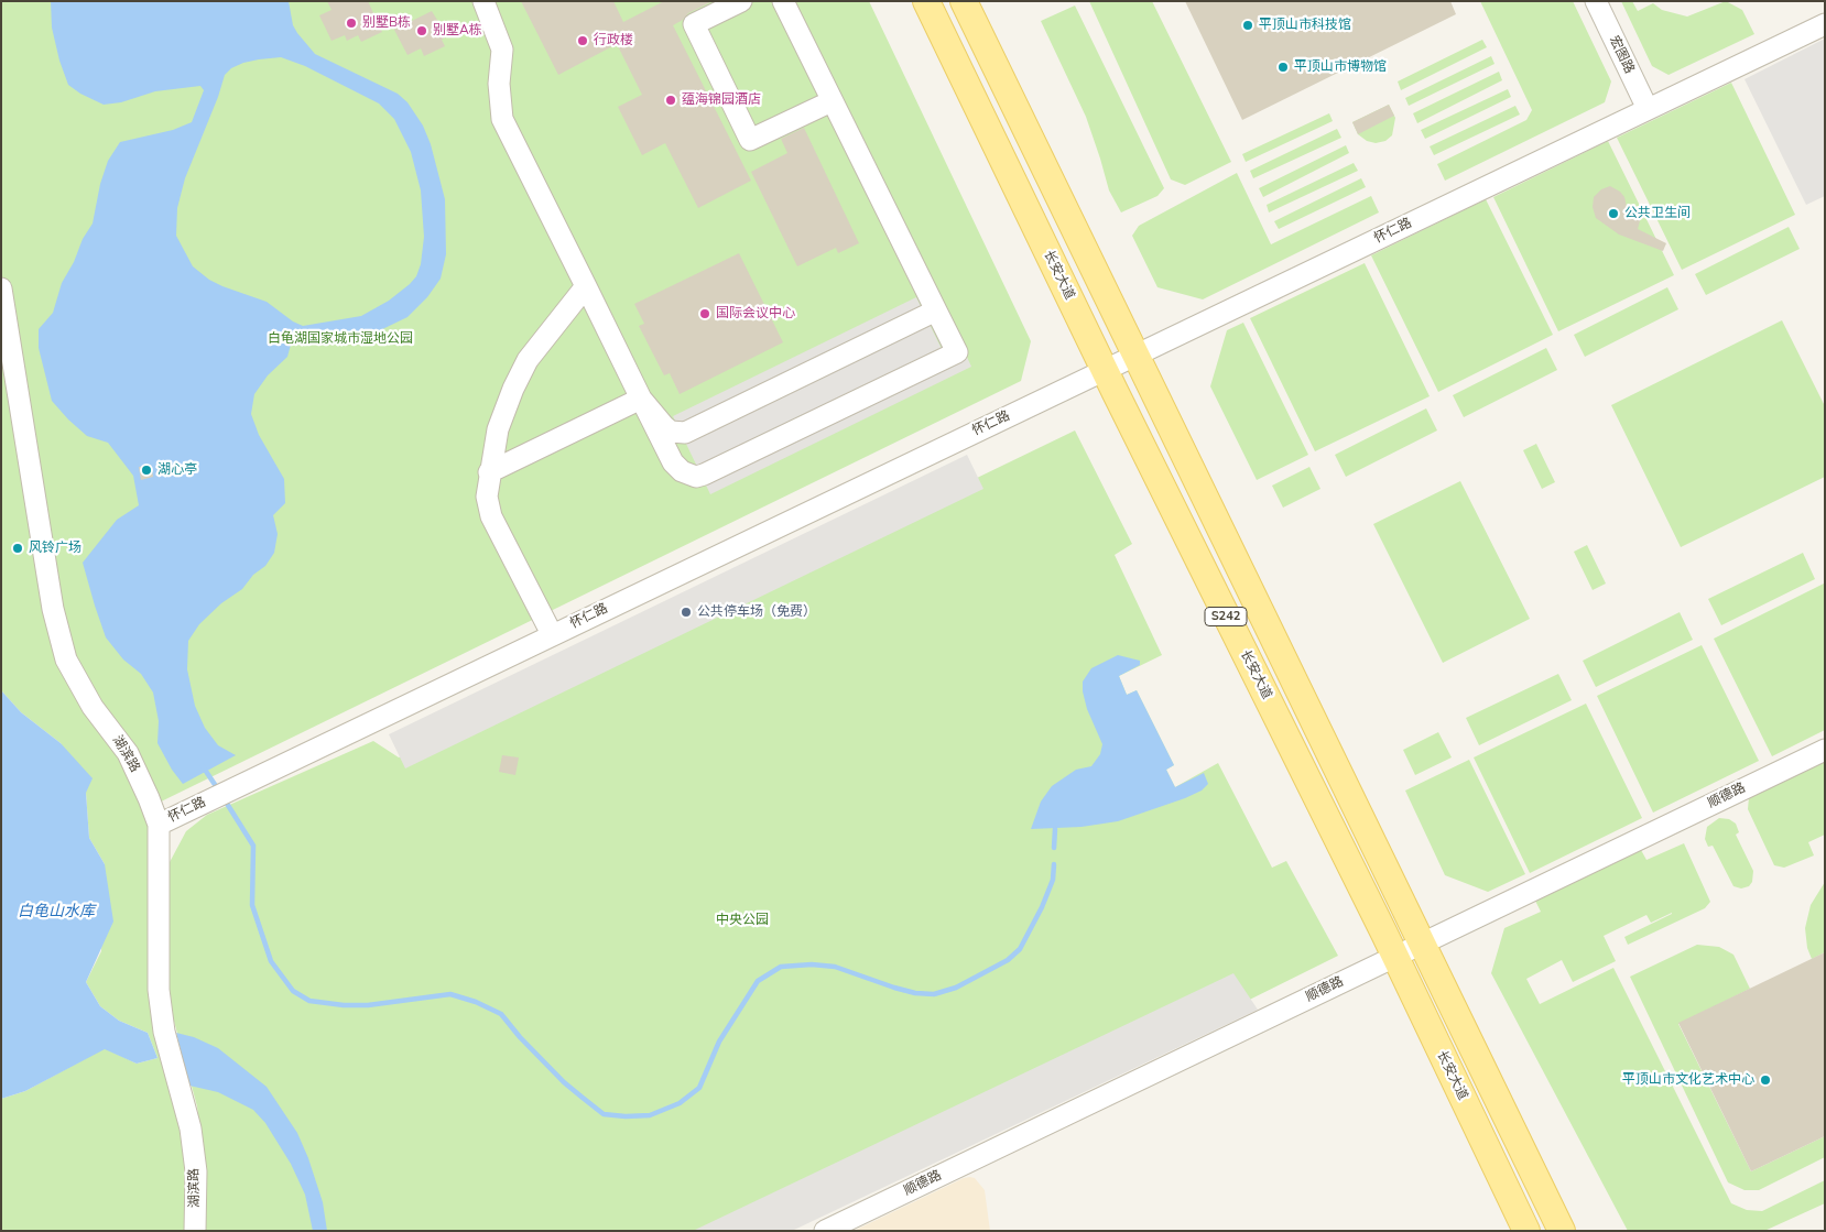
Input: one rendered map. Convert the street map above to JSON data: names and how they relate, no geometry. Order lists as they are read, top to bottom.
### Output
{
  "streets": {
    "main road": ["长安大道", "S242"],
    "street": [
      "宏图路",
      "怀仁路",
      "湖滨路",
      "顺德路"
    ]
  },
  "crossings": [
    ["宏图路", "怀仁路"],
    ["怀仁路", "长安大道"],
    ["怀仁路", "S242"],
    ["怀仁路", "湖滨路"],
    ["长安大道", "顺德路"],
    ["S242", "顺德路"]
  ],
  "water": ["白龟山水库"],
  "parks": ["白龟湖国家城市湿地公园", "中央公园"],
  "places": [
    "别墅B栋",
    "平顶山市科技馆",
    "别墅A栋",
    "行政楼",
    "平顶山市博物馆",
    "蕴海锦园酒店",
    "公共卫生间",
    "国际会议中心",
    "湖心亭",
    "风铃广场",
    "公共停车场（免费）",
    "平顶山市文化艺术中心"
  ]
}
